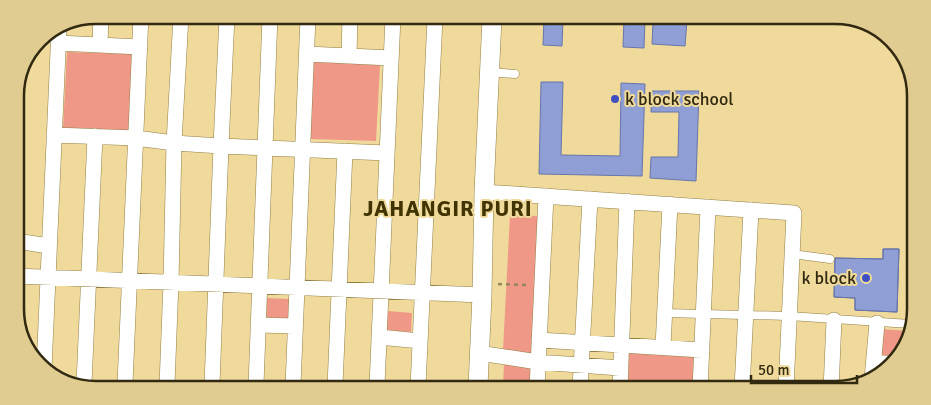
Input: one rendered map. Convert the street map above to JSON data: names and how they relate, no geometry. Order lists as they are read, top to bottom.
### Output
{
  "districts": ["JAHANGIR PURI"],
  "places": ["k block school", "k block"],
  "scale_bar": "50 m"
}
